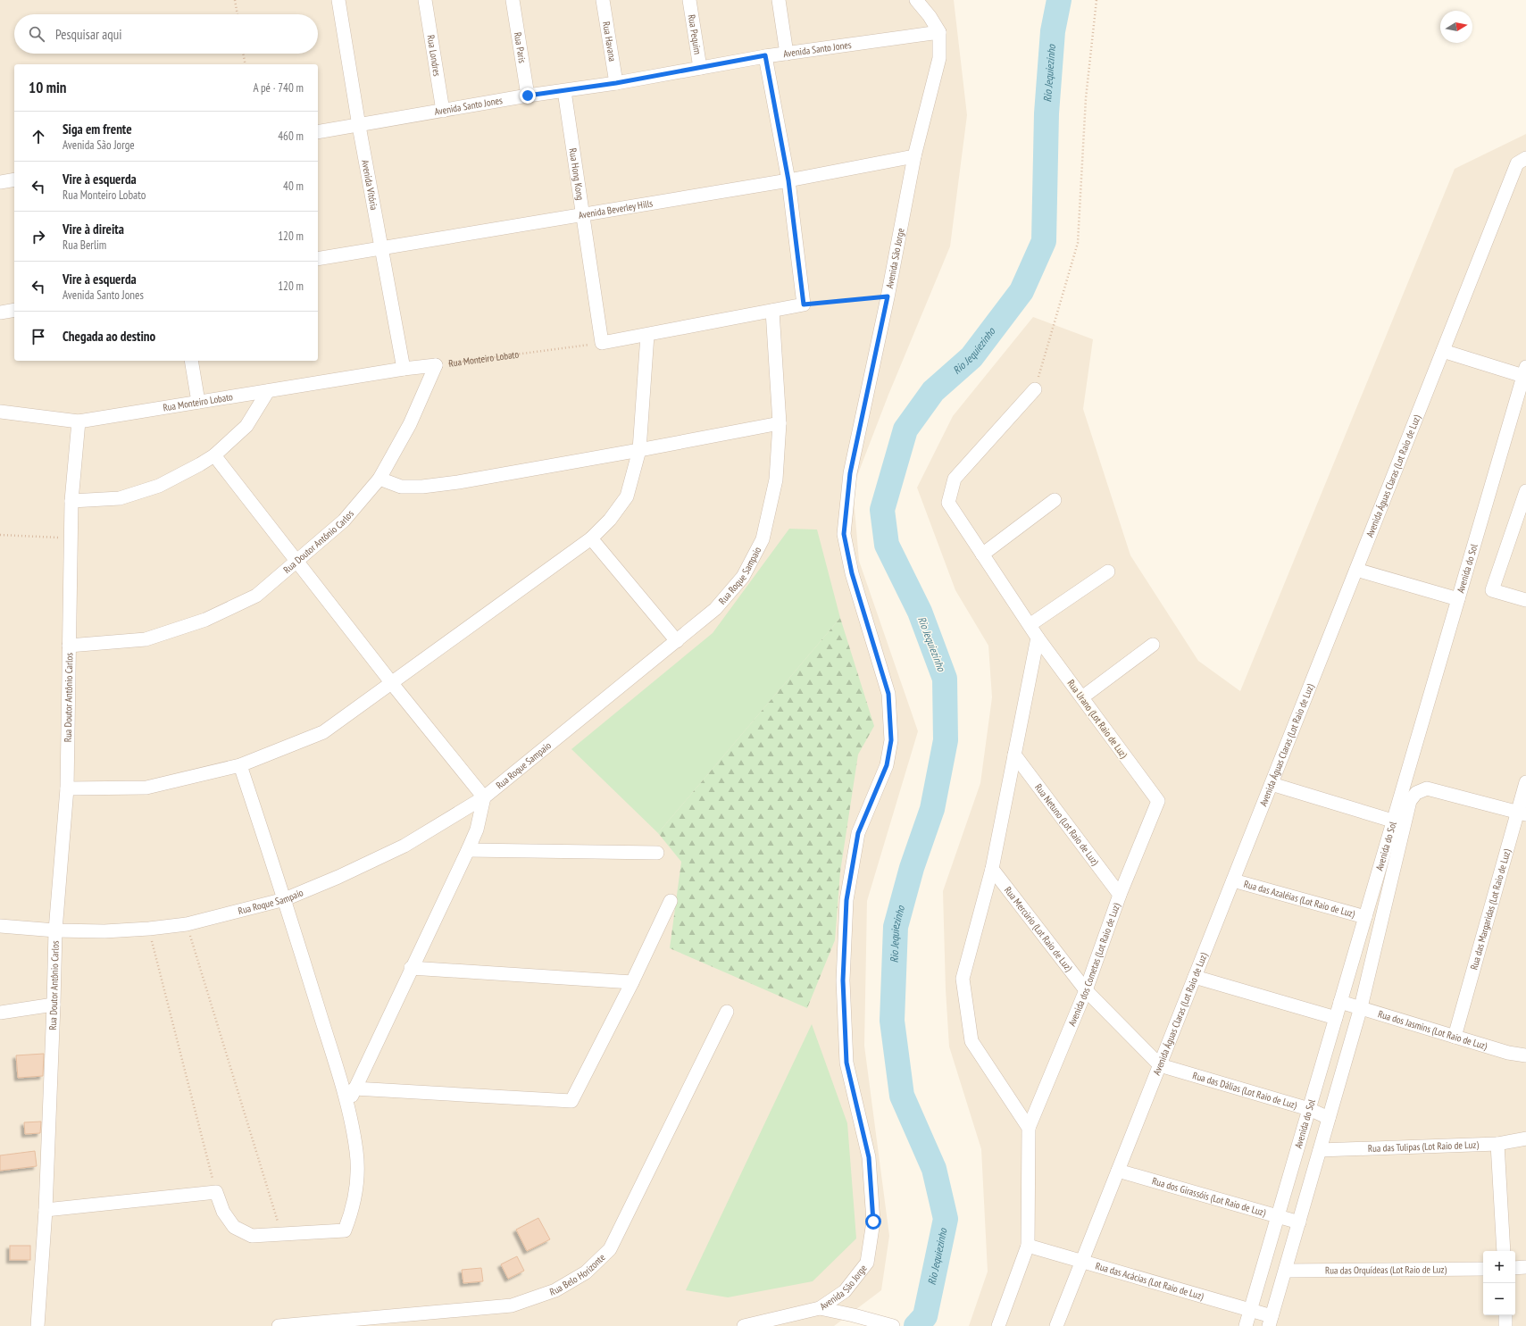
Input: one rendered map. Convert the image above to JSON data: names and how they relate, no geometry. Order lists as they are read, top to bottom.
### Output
{
  "streets": {
    "street": [
      "Rua Pequim",
      "Rua Havana",
      "Rua Paris",
      "Avenida Santo Jones",
      "Rua Londres",
      "Rua Hong Kong",
      "Avenida Vitória",
      "Avenida Beverley Hills",
      "Avenida São Jorge",
      "Rua Monteiro Lobato",
      "Avenida Águas Claras (Lot Raio de Luz)",
      "Rua Doutor Antônio Carlos",
      "Avenida do Sol",
      "Rua Roque Sampaio",
      "Rua Urano (Lot Raio de Luz)",
      "Rua Netuno (Lot Raio de Luz)",
      "Rua das Azaléias (Lot Raio de Luz)",
      "Rua das Margaridas (Lot Raio de Luz)",
      "Rua Mercúrio (Lot Raio de Luz)",
      "Avenida dos Cometas (Lot Raio de Luz)",
      "Rua dos Jasmins (Lot Raio de Luz)",
      "Rua das Dálias (Lot Raio de Luz)",
      "Rua das Tulipas (Lot Raio de Luz)",
      "Rua dos Girassóis (Lot Raio de Luz)",
      "Rua das Orquídeas (Lot Raio de Luz)",
      "Rua Belo Horizonte",
      "Rua das Acácias (Lot Raio de Luz)"
    ]
  },
  "crossings": [
    ["Rua Pequim", "Avenida Santo Jones"],
    ["Rua Havana", "Avenida Santo Jones"],
    ["Rua Paris", "Avenida Santo Jones"],
    ["Avenida Santo Jones", "Rua Londres"],
    ["Avenida Santo Jones", "Rua Hong Kong"],
    ["Avenida Santo Jones", "Avenida Vitória"],
    ["Avenida Santo Jones", "Avenida São Jorge"],
    ["Rua Hong Kong", "Avenida Beverley Hills"],
    ["Rua Hong Kong", "Rua Monteiro Lobato"],
    ["Avenida Vitória", "Avenida Beverley Hills"],
    ["Avenida Vitória", "Rua Monteiro Lobato"],
    ["Avenida Beverley Hills", "Avenida São Jorge"],
    ["Rua Monteiro Lobato", "Rua Doutor Antônio Carlos"],
    ["Avenida Águas Claras (Lot Raio de Luz)", "Rua das Azaléias (Lot Raio de Luz)"],
    ["Avenida Águas Claras (Lot Raio de Luz)", "Rua Mercúrio (Lot Raio de Luz)"],
    ["Avenida Águas Claras (Lot Raio de Luz)", "Rua das Dálias (Lot Raio de Luz)"],
    ["Avenida Águas Claras (Lot Raio de Luz)", "Rua dos Girassóis (Lot Raio de Luz)"],
    ["Avenida Águas Claras (Lot Raio de Luz)", "Rua das Acácias (Lot Raio de Luz)"],
    ["Rua Doutor Antônio Carlos", "Rua Roque Sampaio"],
    ["Avenida do Sol", "Rua das Azaléias (Lot Raio de Luz)"],
    ["Avenida do Sol", "Rua dos Jasmins (Lot Raio de Luz)"],
    ["Avenida do Sol", "Rua das Dálias (Lot Raio de Luz)"],
    ["Avenida do Sol", "Rua das Tulipas (Lot Raio de Luz)"],
    ["Avenida do Sol", "Rua dos Girassóis (Lot Raio de Luz)"],
    ["Avenida do Sol", "Rua das Orquídeas (Lot Raio de Luz)"],
    ["Avenida do Sol", "Rua das Acácias (Lot Raio de Luz)"],
    ["Rua Urano (Lot Raio de Luz)", "Avenida dos Cometas (Lot Raio de Luz)"],
    ["Rua Netuno (Lot Raio de Luz)", "Avenida dos Cometas (Lot Raio de Luz)"],
    ["Rua das Margaridas (Lot Raio de Luz)", "Rua dos Jasmins (Lot Raio de Luz)"],
    ["Rua Mercúrio (Lot Raio de Luz)", "Avenida dos Cometas (Lot Raio de Luz)"],
    ["Rua Mercúrio (Lot Raio de Luz)", "Rua das Dálias (Lot Raio de Luz)"]
  ],
  "water": ["Rio Jequiezinho"],
  "north": "right",
  "page": {
    "search": "Pesquisar aqui",
    "heading": ["10 min", "A pé · 740 m"],
    "list": [
      ["Siga em frente", "Avenida São Jorge", "460 m"],
      ["Vire à esquerda", "Rua Monteiro Lobato", "40 m"],
      ["Vire à direita", "Rua Berlim", "120 m"],
      ["Vire à esquerda", "Avenida Santo Jones", "120 m"],
      "Chegada ao destino"
    ],
    "map_buttons": ["+", "−"]
  }
}
